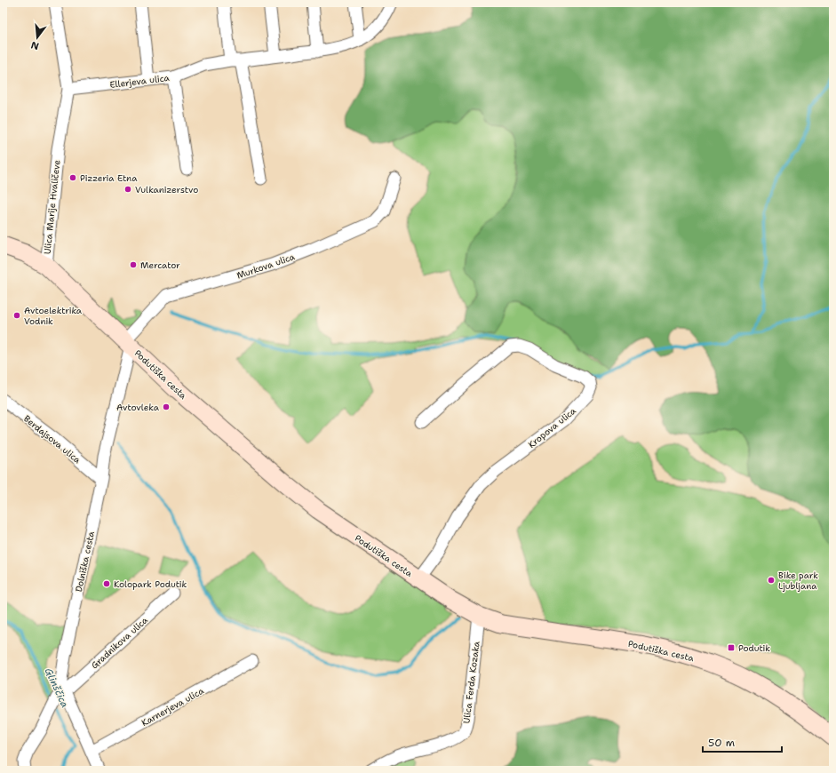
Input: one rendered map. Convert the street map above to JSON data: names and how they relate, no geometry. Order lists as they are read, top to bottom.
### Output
{
  "streets": {
    "street": [
      "Ellerjeva ulica",
      "Ulica Marije Hvaličeve",
      "Murkova ulica",
      "Podutiška cesta",
      "Kropova ulica",
      "Berdajsova ulica",
      "Dolniška cesta",
      "Gradnikova ulica",
      "Ulica Ferda Kozaka",
      "Karnerjeva ulica"
    ]
  },
  "crossings": [
    ["Ellerjeva ulica", "Ulica Marije Hvaličeve"],
    ["Ulica Marije Hvaličeve", "Podutiška cesta"],
    ["Murkova ulica", "Podutiška cesta"],
    ["Murkova ulica", "Dolniška cesta"],
    ["Podutiška cesta", "Kropova ulica"],
    ["Podutiška cesta", "Dolniška cesta"],
    ["Podutiška cesta", "Ulica Ferda Kozaka"],
    ["Berdajsova ulica", "Dolniška cesta"],
    ["Dolniška cesta", "Gradnikova ulica"]
  ],
  "water": ["Glinščica"],
  "places": {
    "other": [
      "Pizzeria Etna",
      "Vulkanizerstvo",
      "Mercator",
      "Avtoelektrika Vodnik",
      "Avtovleka",
      "Bike park Ljubljana",
      "Kolopark Podutik"
    ],
    "transit": ["Podutik"]
  },
  "scale_bar": "50 m",
  "north": "bottom"
}
